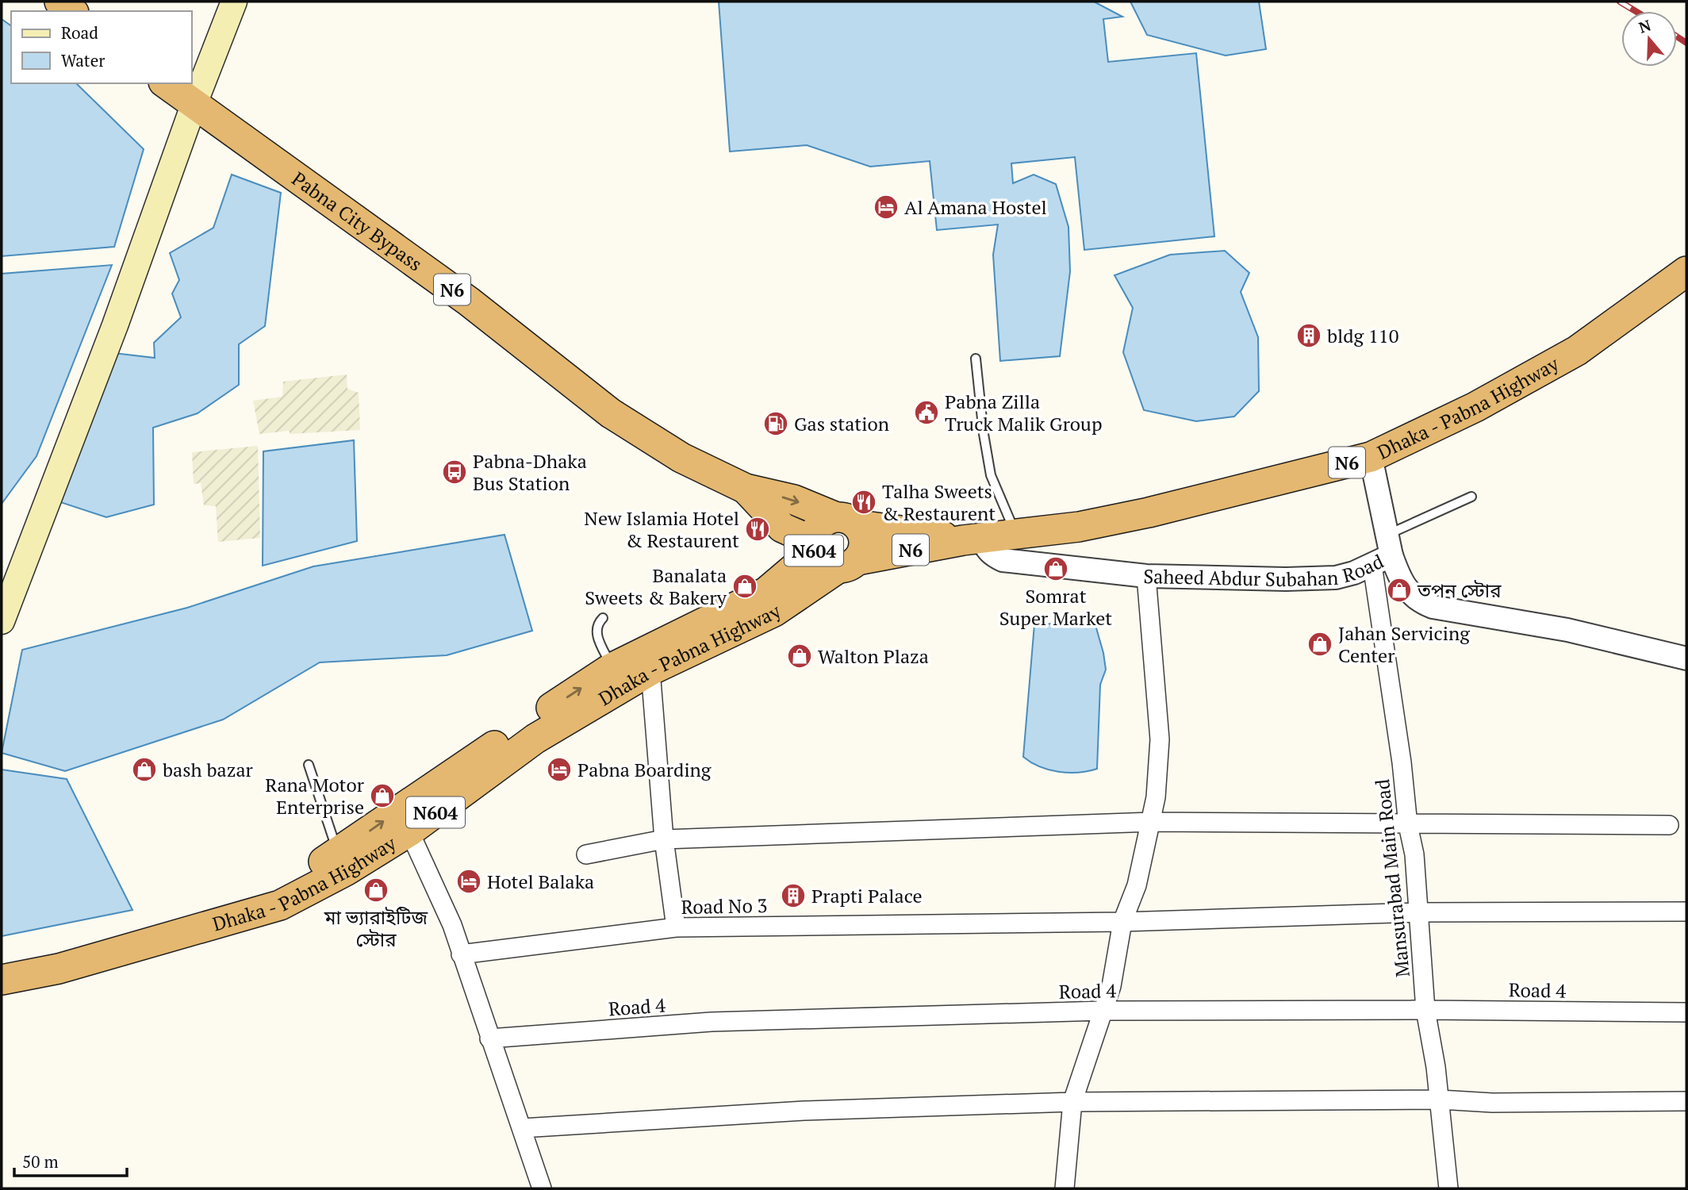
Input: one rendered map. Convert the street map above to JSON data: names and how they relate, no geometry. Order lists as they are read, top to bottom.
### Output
{
  "streets": {
    "highway": [
      "Pabna City Bypass",
      "N6",
      "Dhaka - Pabna Highway",
      "N604"
    ],
    "street": [
      "Saheed Abdur Subahan Road",
      "Mansurabad Main Road",
      "Road No 3",
      "Road 4"
    ]
  },
  "crossings": [
    ["Pabna City Bypass", "Dhaka - Pabna Highway"],
    ["Pabna City Bypass", "N604"],
    ["Dhaka - Pabna Highway", "N604"],
    ["Dhaka - Pabna Highway", "Saheed Abdur Subahan Road"],
    ["Saheed Abdur Subahan Road", "Mansurabad Main Road"],
    ["Mansurabad Main Road", "Road No 3"],
    ["Mansurabad Main Road", "Road 4"]
  ],
  "places": {
    "hotel": ["Al Amana Hostel", "Pabna Boarding", "Hotel Balaka"],
    "building": ["bldg 110", "Prapti Palace"],
    "public building": ["Pabna Zilla Truck Malik Group"],
    "fuel station": ["Gas station"],
    "bus stop": ["Pabna-Dhaka Bus Station"],
    "restaurant": ["Talha Sweets & Restaurent", "New Islamia Hotel & Restaurent"],
    "shop": [
      "Somrat Super Market",
      "Banalata Sweets & Bakery",
      "তপন স্টোর",
      "Jahan Servicing Center",
      "Walton Plaza",
      "bash bazar",
      "Rana Motor Enterprise",
      "মা ভ‍্যারাইটিজ স্টোর"
    ]
  },
  "legend": ["Road", "Water"],
  "scale_bar": "50 m",
  "north": "top"
}
